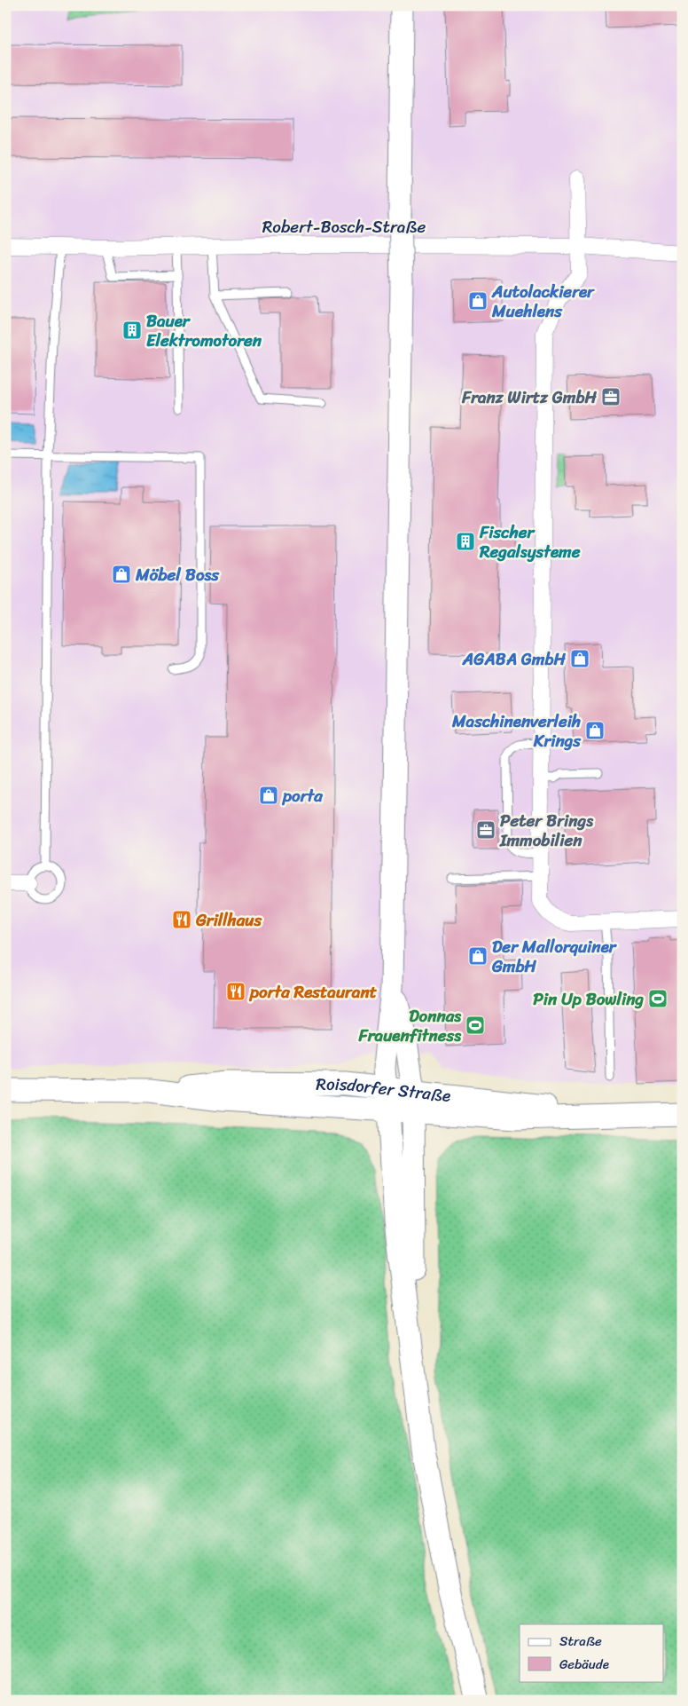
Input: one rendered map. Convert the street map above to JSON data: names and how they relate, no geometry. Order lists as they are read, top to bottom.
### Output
{
  "streets": {
    "main road": ["Roisdorfer Straße"],
    "street": ["Robert-Bosch-Straße"]
  },
  "places": {
    "shop": [
      "Autolackierer Muehlens",
      "Möbel Boss",
      "AGABA GmbH",
      "Maschinenverleih Krings",
      "porta",
      "Der Mallorquiner GmbH"
    ],
    "building": ["Bauer Elektromotoren", "Fischer Regalsysteme"],
    "office": ["Franz Wirtz GmbH", "Peter Brings Immobilien"],
    "restaurant": ["Grillhaus", "porta Restaurant"],
    "sports": ["Pin Up Bowling", "Donnas Frauenfitness"]
  },
  "legend": ["Straße", "Gebäude"]
}
